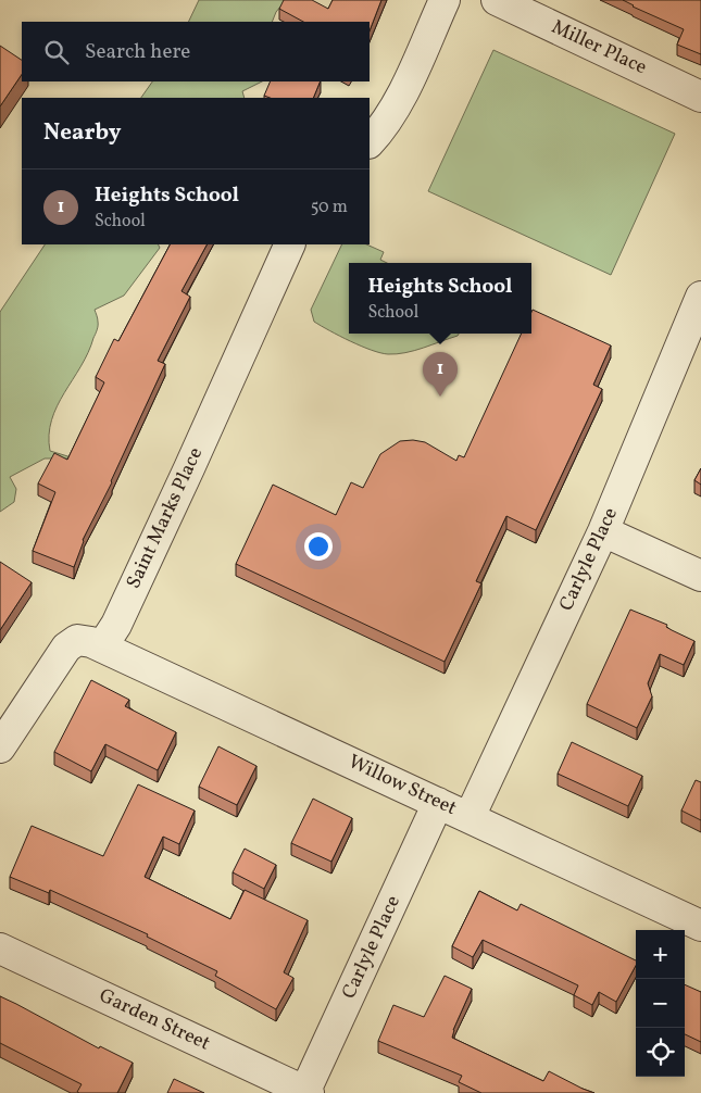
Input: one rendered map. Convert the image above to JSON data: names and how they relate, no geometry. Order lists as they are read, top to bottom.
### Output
{
  "streets": {
    "street": [
      "Miller Place",
      "Saint Marks Place",
      "Carlyle Place",
      "Willow Street",
      "Garden Street"
    ]
  },
  "crossings": [
    ["Saint Marks Place", "Willow Street"],
    ["Carlyle Place", "Willow Street"],
    ["Carlyle Place", "Garden Street"]
  ],
  "page": {
    "search": "Search here",
    "heading": "Nearby",
    "list": [
      {
        "mark": "1",
        "name": "Heights School",
        "note": "School",
        "value": "50 m"
      }
    ],
    "popup": ["Heights School", "School"],
    "pins": "1",
    "map_buttons": ["+", "−"]
  }
}
